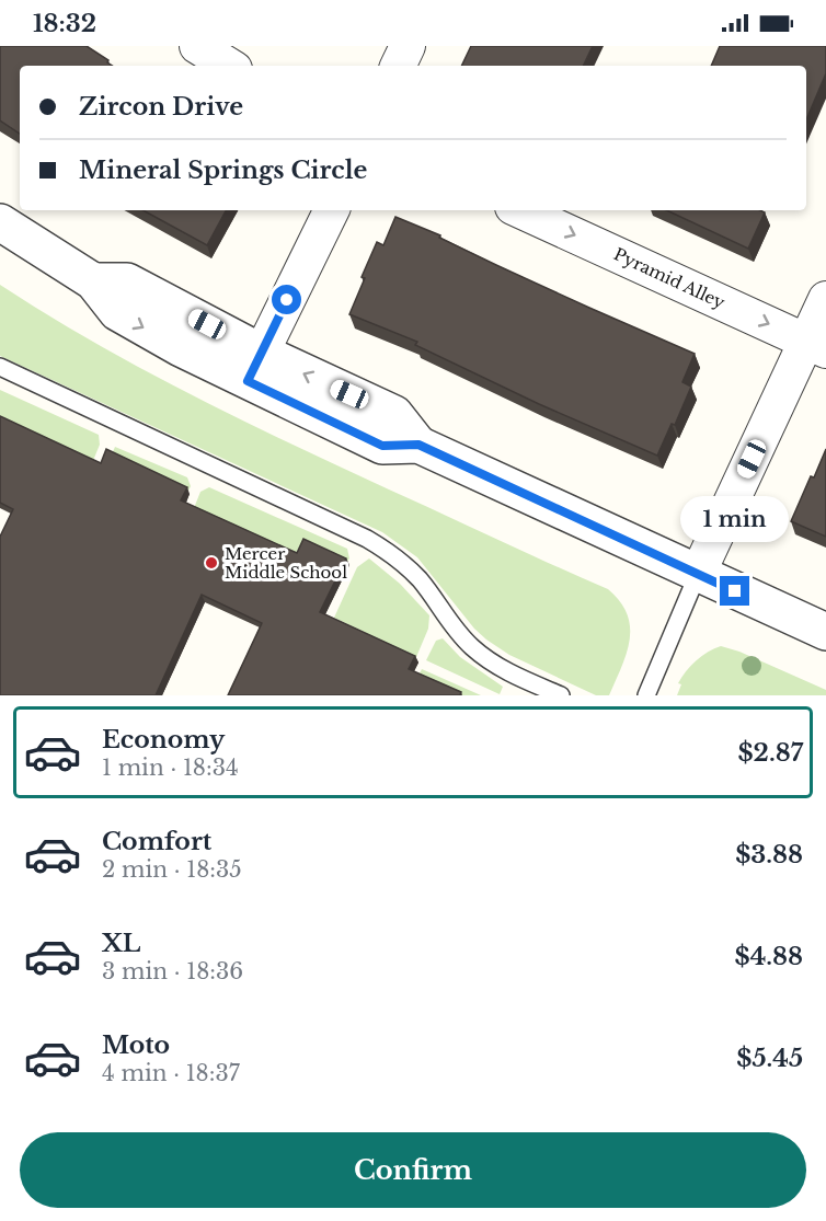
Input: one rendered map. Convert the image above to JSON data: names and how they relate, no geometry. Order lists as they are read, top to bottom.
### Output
{
  "streets": {
    "street": ["Pyramid Alley"]
  },
  "places": ["Mercer Middle School"],
  "page": {
    "status": "18:32",
    "banner": ["Zircon Drive", "Mineral Springs Circle"],
    "bubble": "1 min",
    "list": [
      {
        "name": "Economy",
        "note": "1 min · 18:34",
        "value": "$2.87"
      },
      {
        "name": "Comfort",
        "note": "2 min · 18:35",
        "value": "$3.88"
      },
      {
        "name": "XL",
        "note": "3 min · 18:36",
        "value": "$4.88"
      },
      {
        "name": "Moto",
        "note": "4 min · 18:37",
        "value": "$5.45"
      }
    ],
    "buttons": "Confirm"
  }
}
